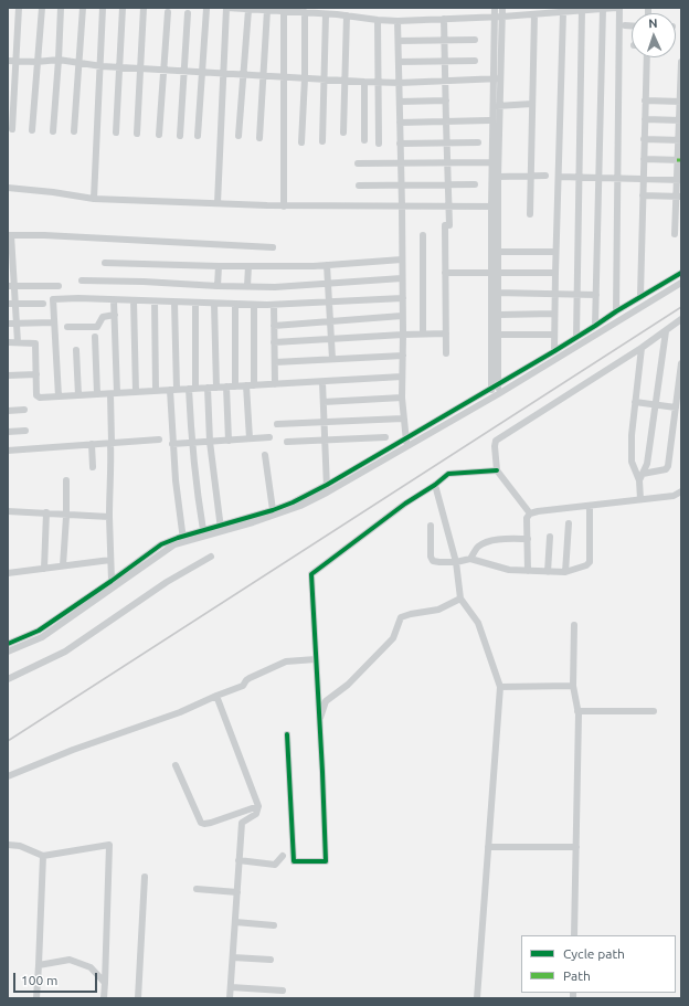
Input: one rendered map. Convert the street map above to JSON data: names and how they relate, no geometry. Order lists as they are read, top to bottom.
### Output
{
  "legend": ["Cycle path", "Path"],
  "scale_bar": "100 m",
  "north": "top"
}
